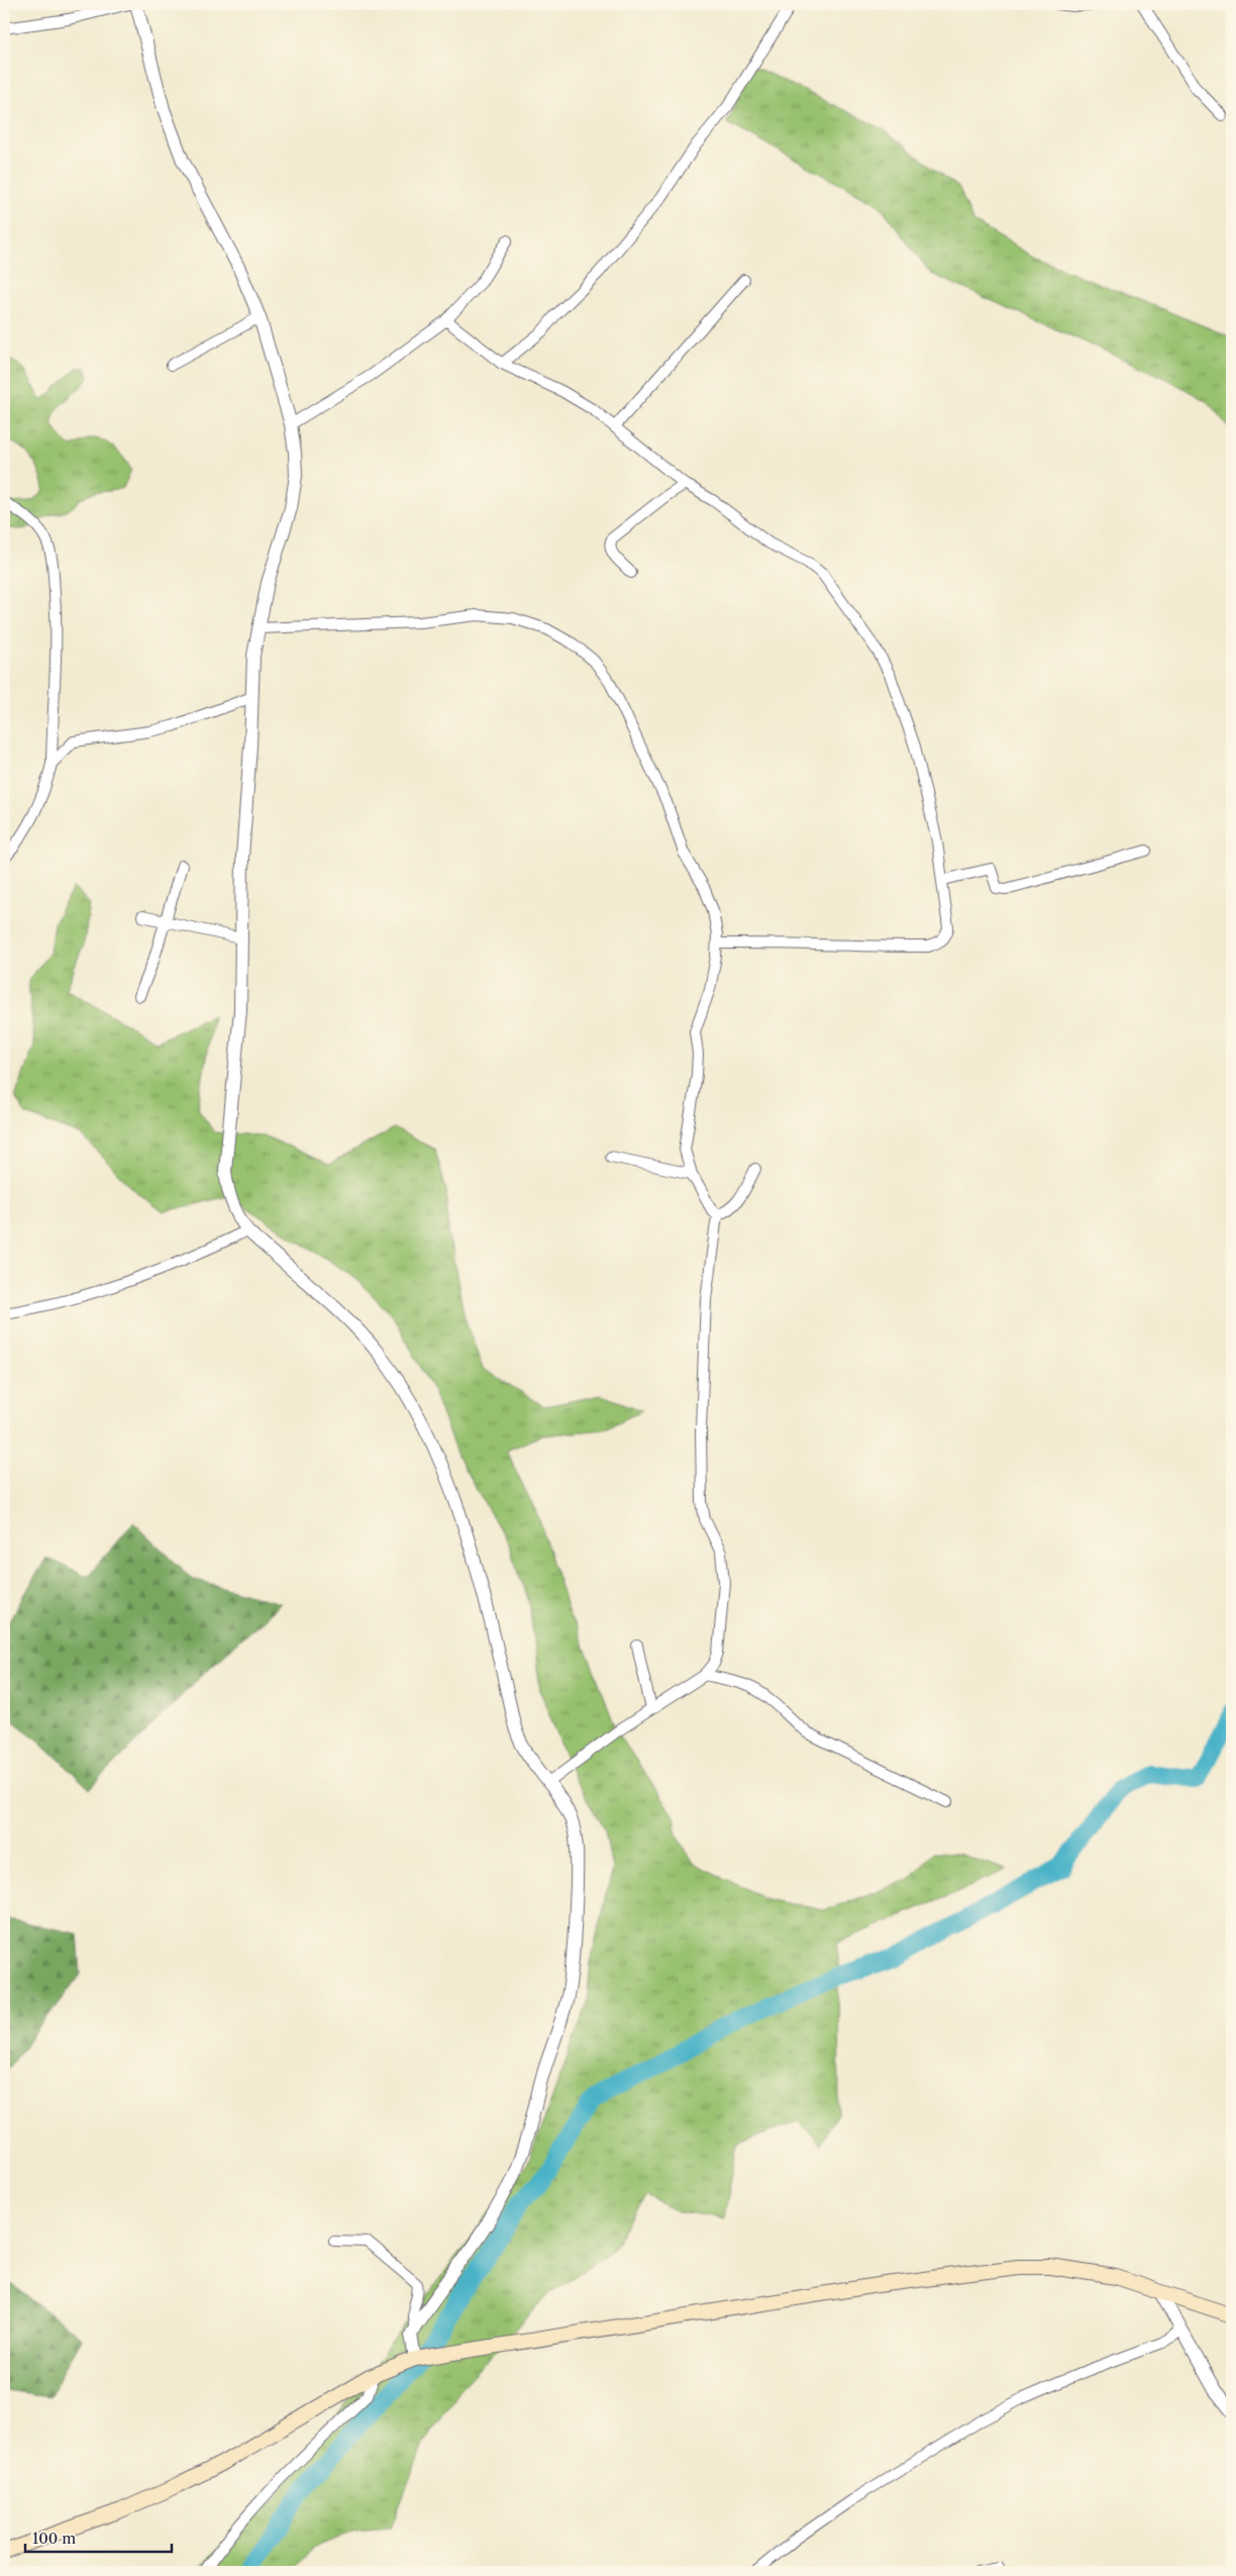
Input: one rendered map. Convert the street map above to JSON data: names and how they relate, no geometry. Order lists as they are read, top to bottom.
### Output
{
  "scale_bar": "100 m"
}
